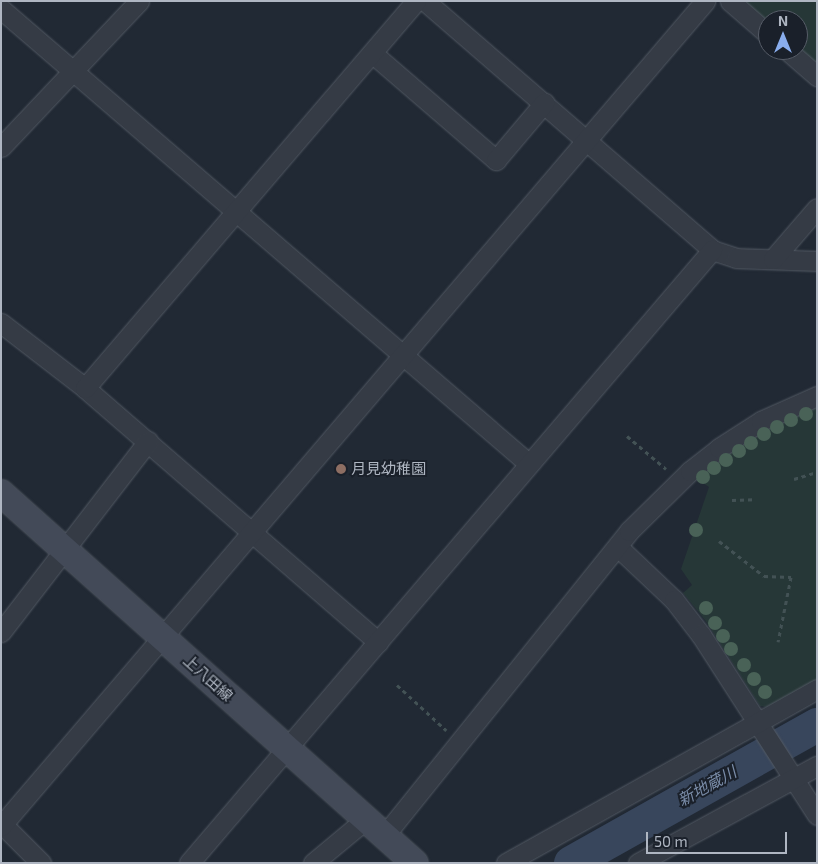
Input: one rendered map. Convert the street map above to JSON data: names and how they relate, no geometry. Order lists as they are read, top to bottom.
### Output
{
  "streets": {
    "street": ["上八田線"]
  },
  "water": ["新地蔵川"],
  "places": ["月見幼稚園"],
  "scale_bar": "50 m",
  "north": "top"
}
